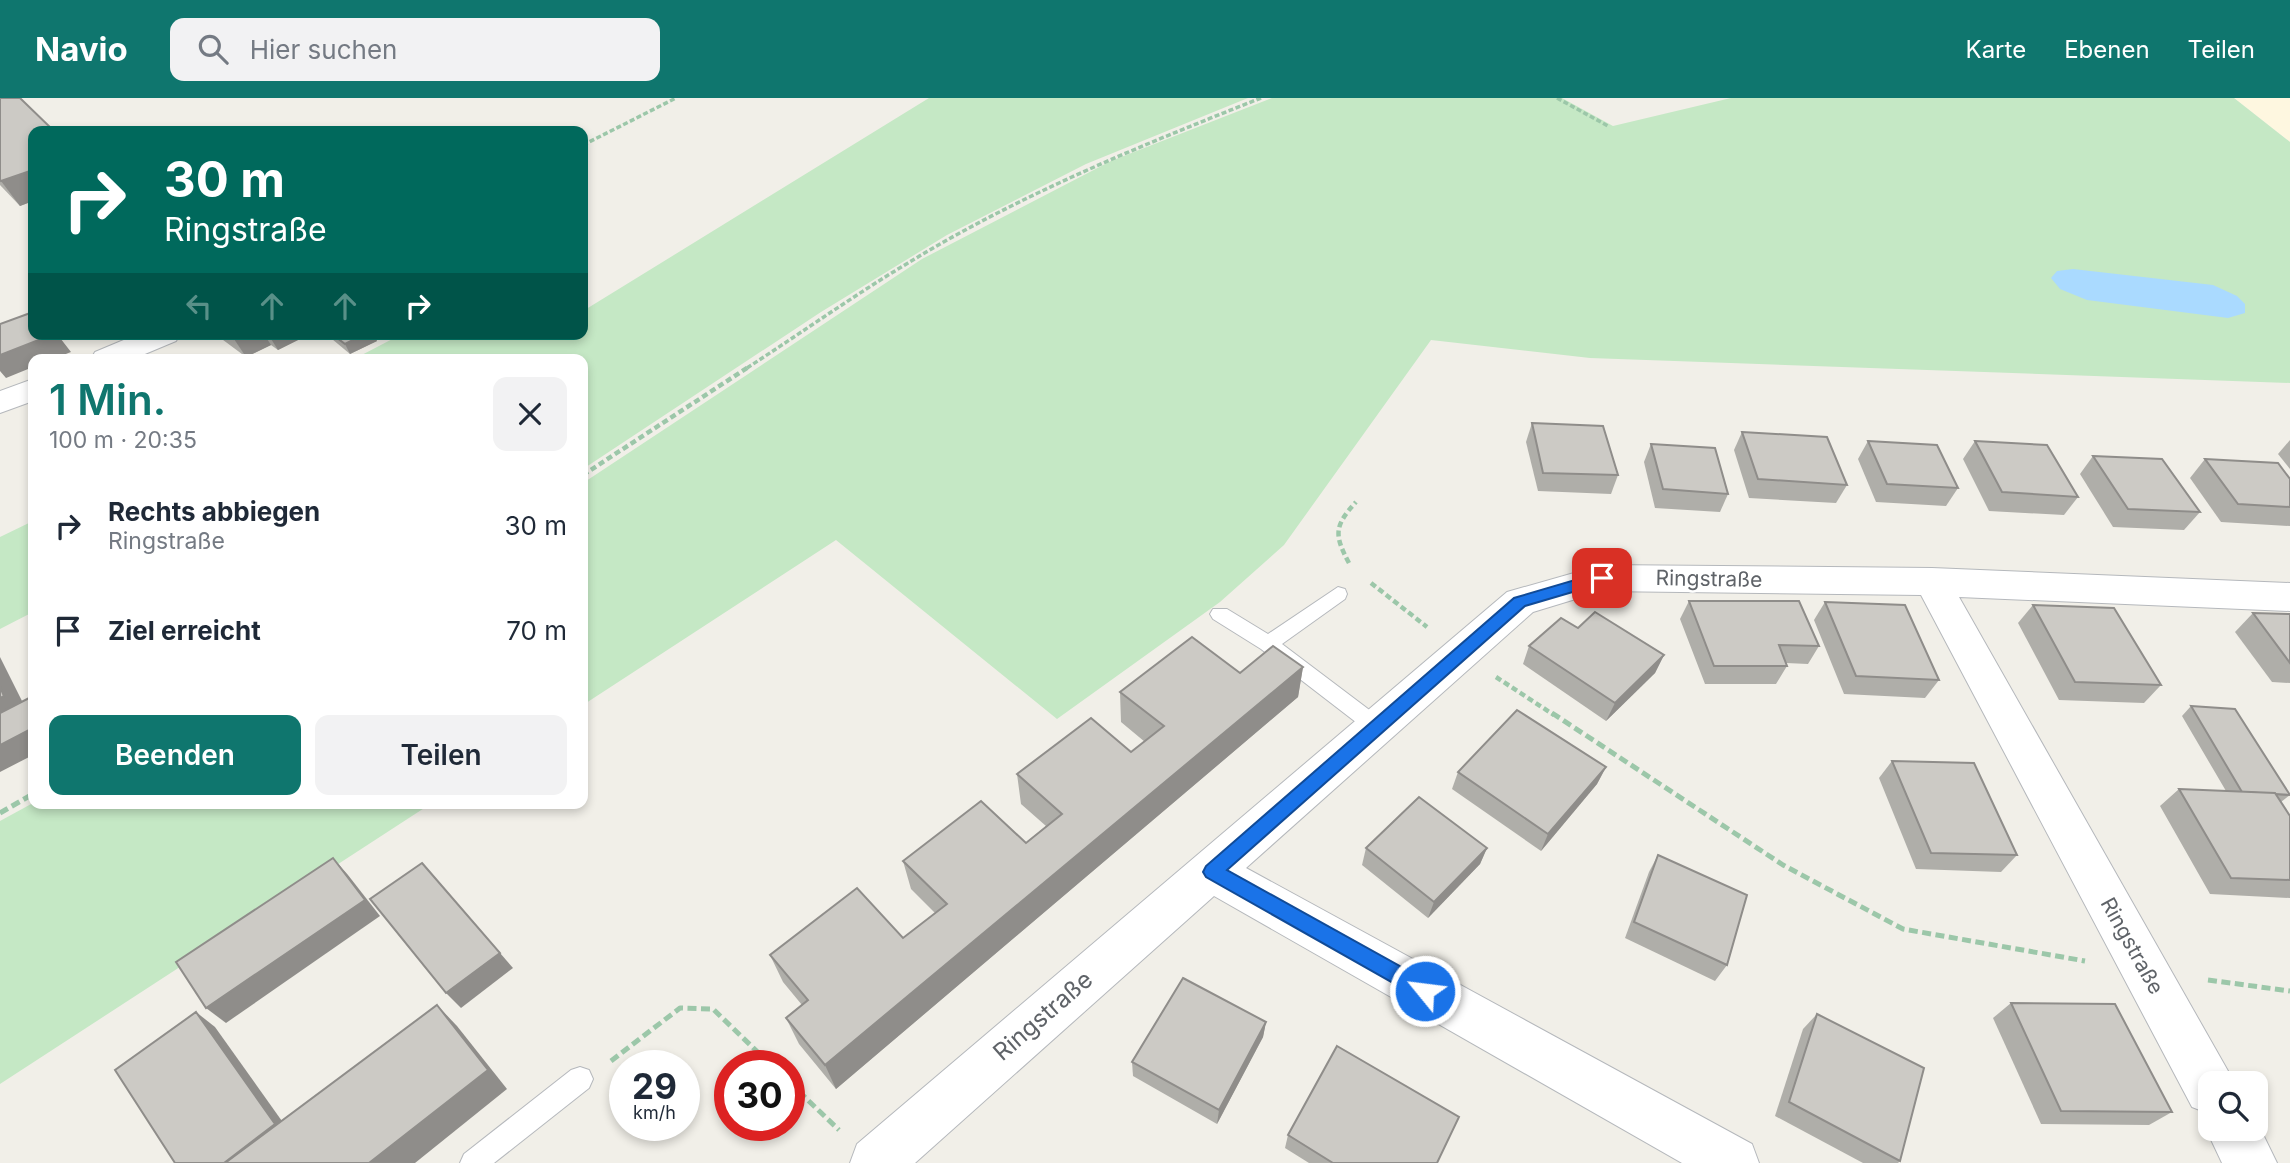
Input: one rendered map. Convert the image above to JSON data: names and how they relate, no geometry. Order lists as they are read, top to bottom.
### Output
{
  "streets": {
    "street": ["Ringstraße"]
  },
  "page": {
    "header": "Navio",
    "search": "Hier suchen",
    "nav": ["Karte", "Ebenen", "Teilen"],
    "turn": ["30 m", "Ringstraße"],
    "heading": ["1 Min.", "100 m · 20:35"],
    "list": [
      {
        "name": "Rechts abbiegen",
        "note": "Ringstraße",
        "value": "30 m"
      },
      {
        "name": "Ziel erreicht",
        "value": "70 m"
      }
    ],
    "buttons": ["Beenden", "Teilen"],
    "speed": "29 km/h",
    "limit": "30"
  }
}
